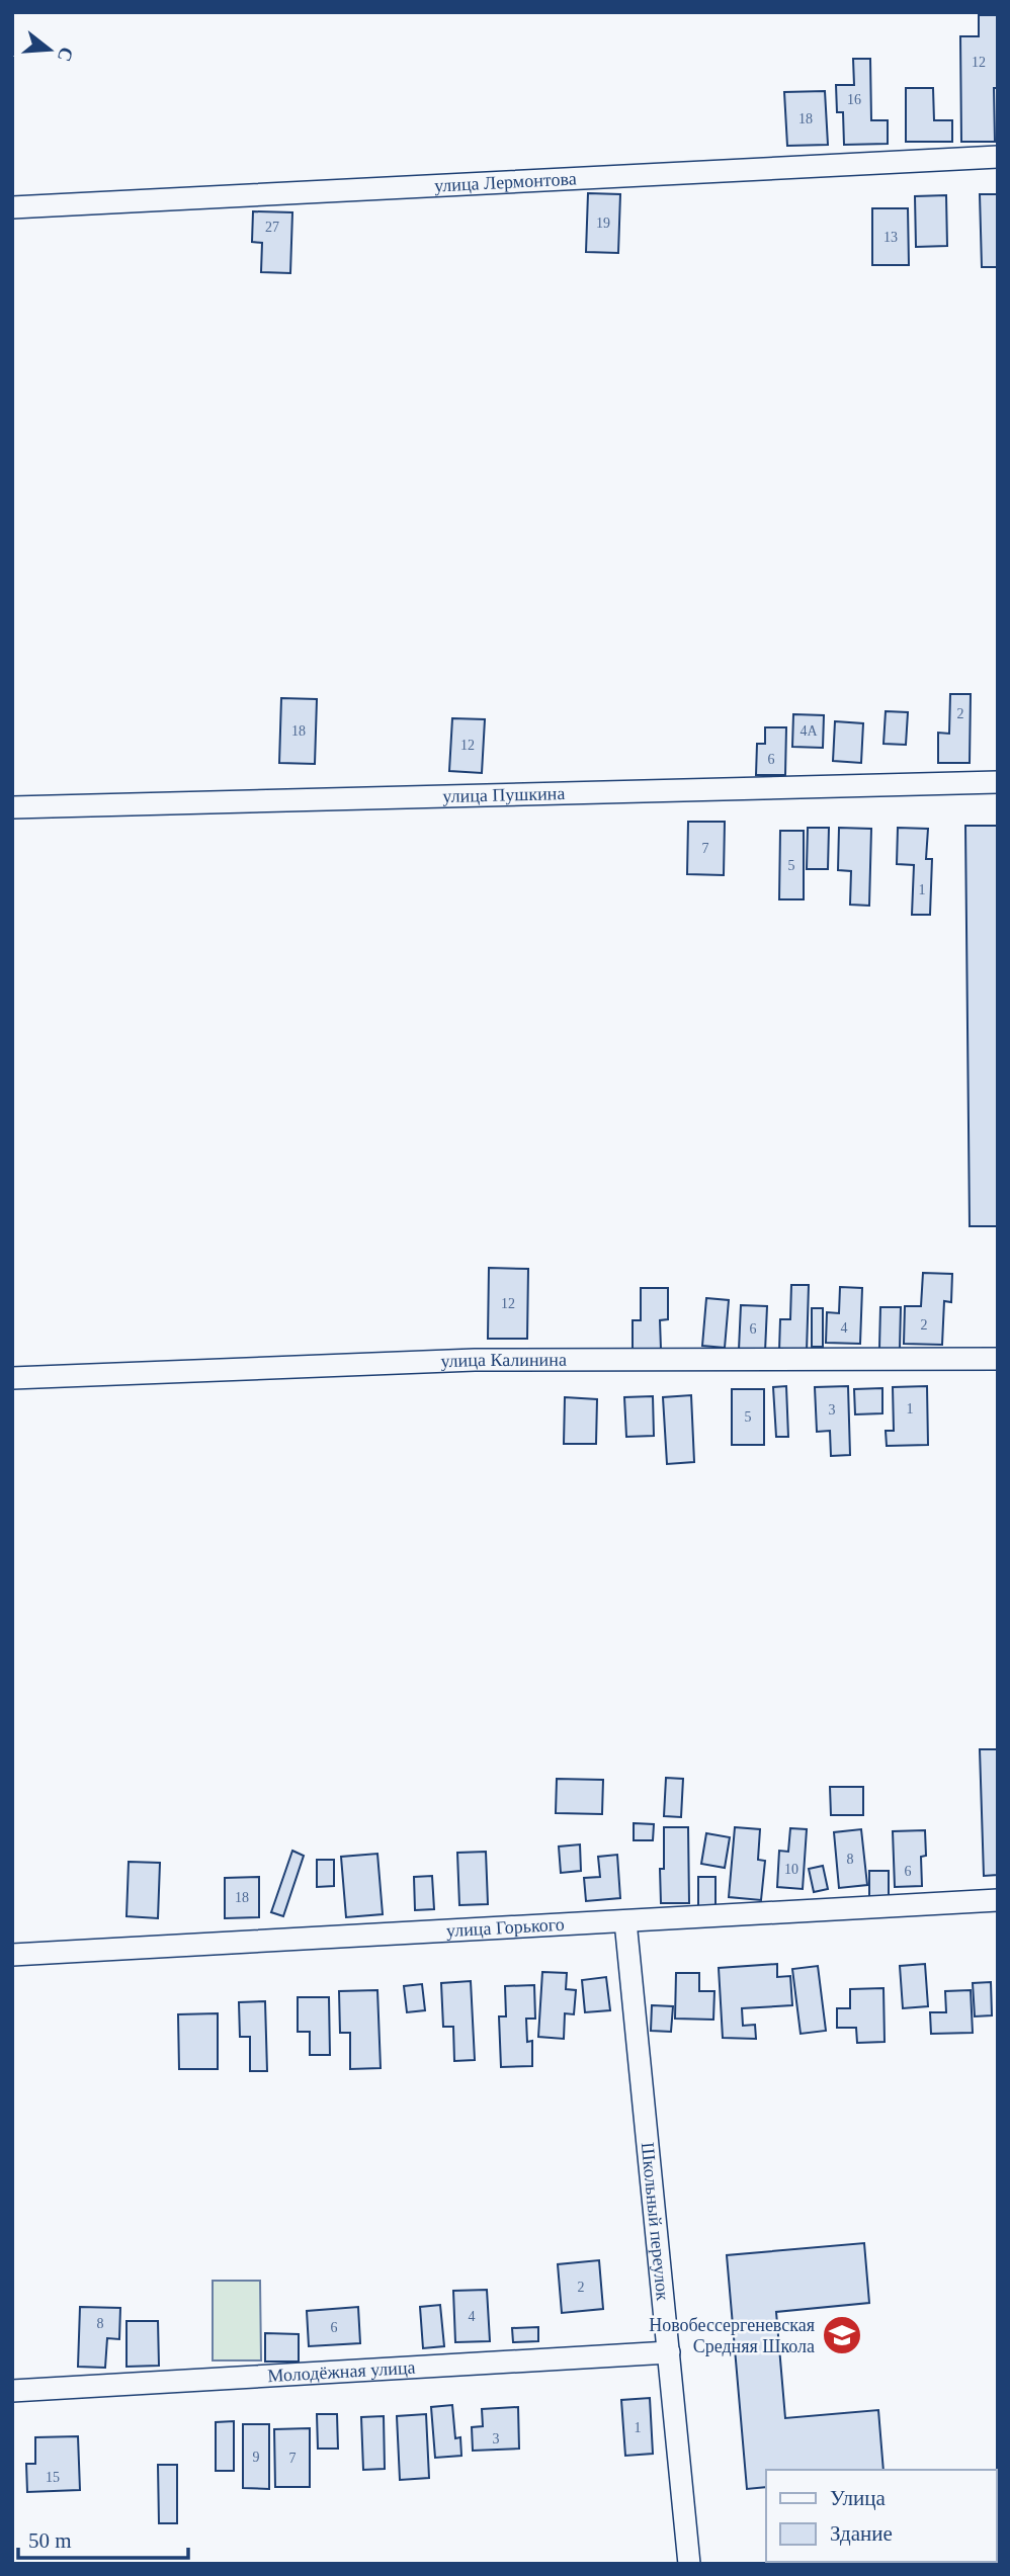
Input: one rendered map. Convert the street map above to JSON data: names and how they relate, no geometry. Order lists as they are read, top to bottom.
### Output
{
  "streets": {
    "street": [
      "улица Лермонтова",
      "улица Пушкина",
      "улица Калинина",
      "улица Горького",
      "Школьный переулок",
      "Молодёжная улица"
    ]
  },
  "crossings": [
    ["улица Горького", "Школьный переулок"],
    ["Школьный переулок", "Молодёжная улица"]
  ],
  "places": {
    "school or university": ["Новобессергеневская Средняя Школа"]
  },
  "house_numbers": [
    "12",
    "16",
    "18",
    "19",
    "27",
    "13",
    "2",
    "18",
    "4А",
    "12",
    "6",
    "7",
    "5",
    "1",
    "12",
    "2",
    "4",
    "6",
    "1",
    "3",
    "5",
    "8",
    "10",
    "6",
    "18",
    "2",
    "4",
    "8",
    "6",
    "1",
    "3",
    "9",
    "7",
    "15"
  ],
  "legend": ["Улица", "Здание"],
  "scale_bar": "50 m",
  "north": "right"
}
